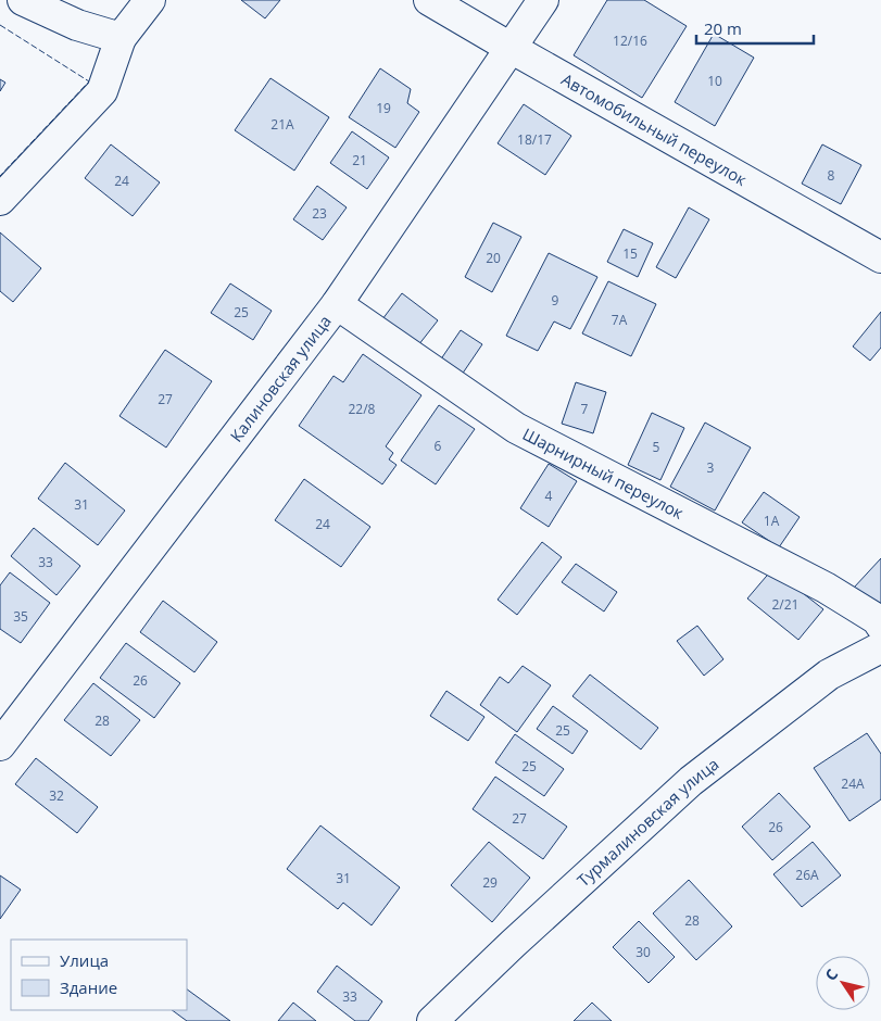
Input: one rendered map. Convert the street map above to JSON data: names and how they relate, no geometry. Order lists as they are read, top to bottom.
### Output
{
  "streets": {
    "street": [
      "Автомобильный переулок",
      "Калиновская улица",
      "Шарнирный переулок",
      "Турмалиновская улица"
    ]
  },
  "crossings": [
    ["Автомобильный переулок", "Калиновская улица"],
    ["Калиновская улица", "Шарнирный переулок"]
  ],
  "house_numbers": [
    "12/16",
    "10",
    "19",
    "21А",
    "18/17",
    "21",
    "8",
    "24",
    "23",
    "15",
    "20",
    "9",
    "25",
    "7А",
    "27",
    "22/8",
    "7",
    "6",
    "5",
    "3",
    "4",
    "31",
    "1А",
    "24",
    "33",
    "2/21",
    "35",
    "26",
    "28",
    "25",
    "25",
    "24А",
    "32",
    "27",
    "26",
    "26А",
    "31",
    "29",
    "28",
    "30",
    "33"
  ],
  "legend": ["Улица", "Здание"],
  "scale_bar": "20 m",
  "north": "top left"
}
